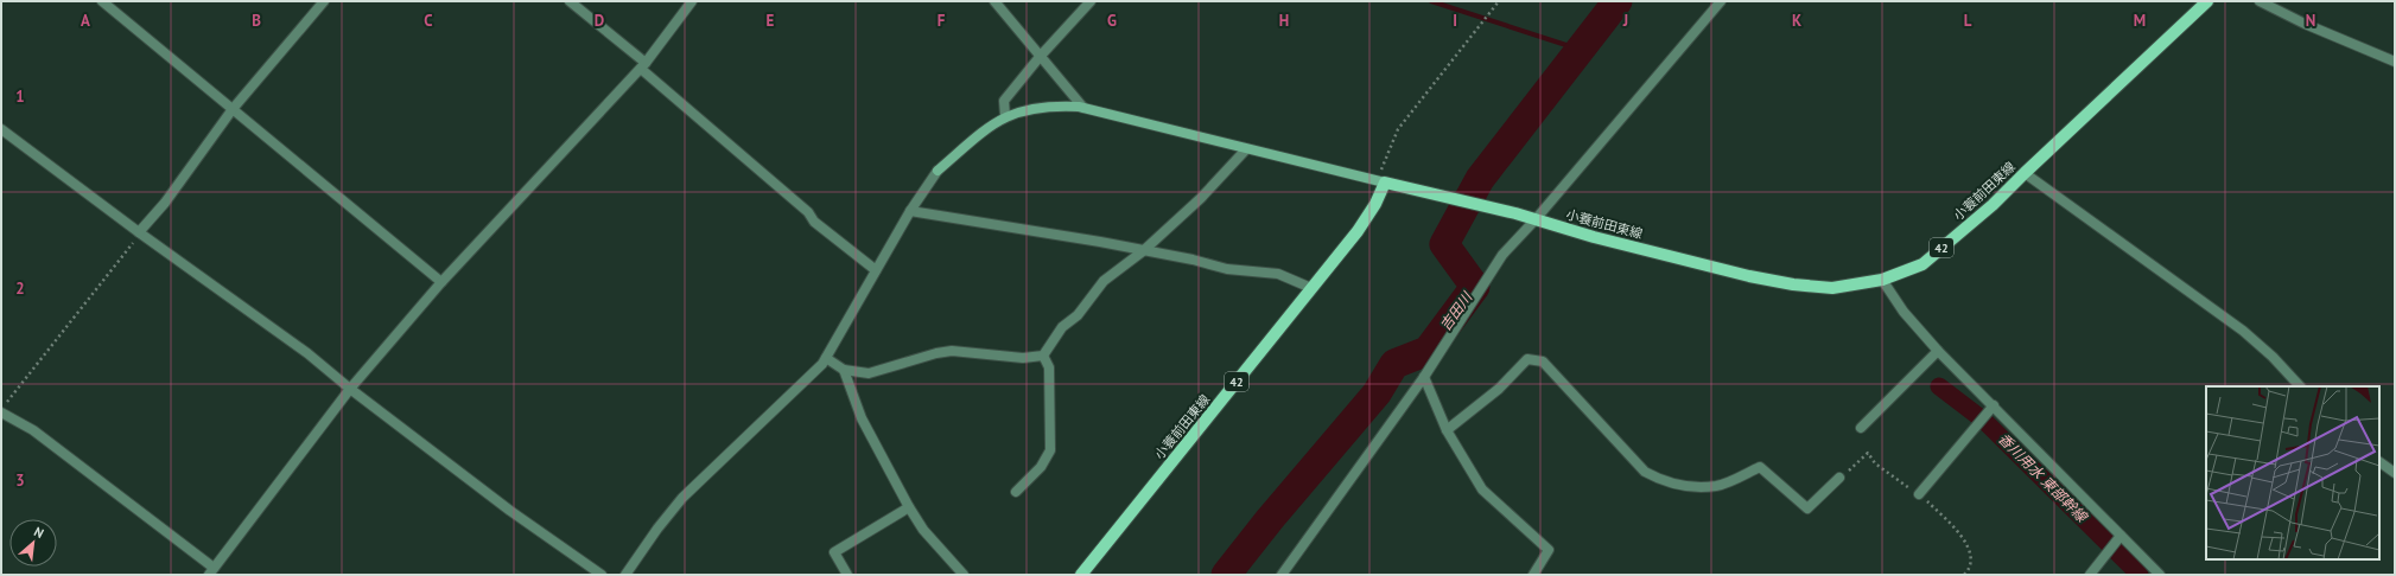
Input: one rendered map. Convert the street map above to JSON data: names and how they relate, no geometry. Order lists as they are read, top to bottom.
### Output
{
  "streets": {
    "main road": ["小蓑前田東線", "42"]
  },
  "water": ["吉田川", "香川用水 東部幹線"],
  "north": "top right",
  "grid": {
    "columns": [
      "A",
      "B",
      "C",
      "D",
      "E",
      "F",
      "G",
      "H",
      "I",
      "J",
      "K",
      "L",
      "M",
      "N"
    ],
    "rows": ["1", "2", "3"]
  }
}
